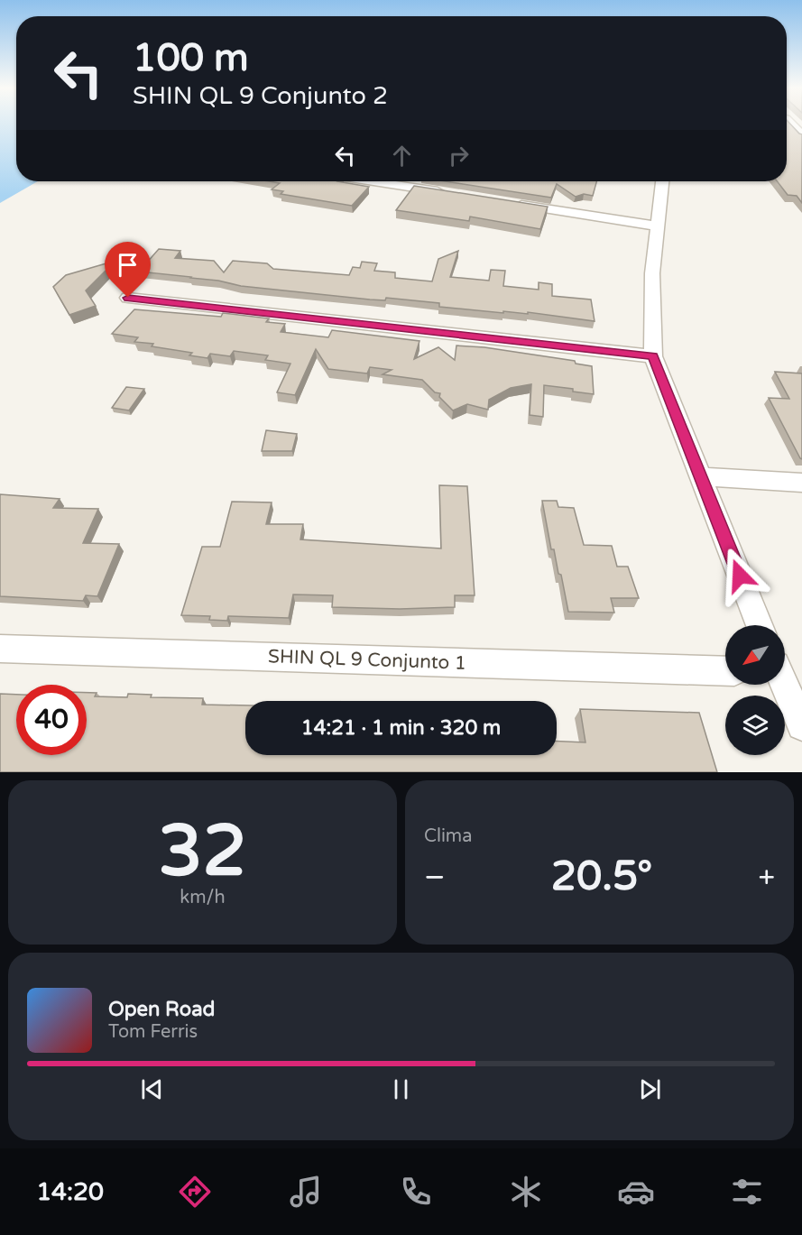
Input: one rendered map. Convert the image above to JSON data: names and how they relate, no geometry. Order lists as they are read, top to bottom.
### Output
{
  "streets": {
    "street": ["SHIN QL 9 Conjunto 1"]
  },
  "north": "bottom left",
  "page": {
    "turn": ["100 m", "SHIN QL 9 Conjunto 2"],
    "limit": "40",
    "trip": "14:21 · 1 min · 320 m",
    "tile": [
      ["32", "km/h"],
      "Clima"
    ],
    "heat": ["−", "20.5°", "+"],
    "song": ["Open Road", "Tom Ferris"],
    "tabs": "14:20"
  }
}
